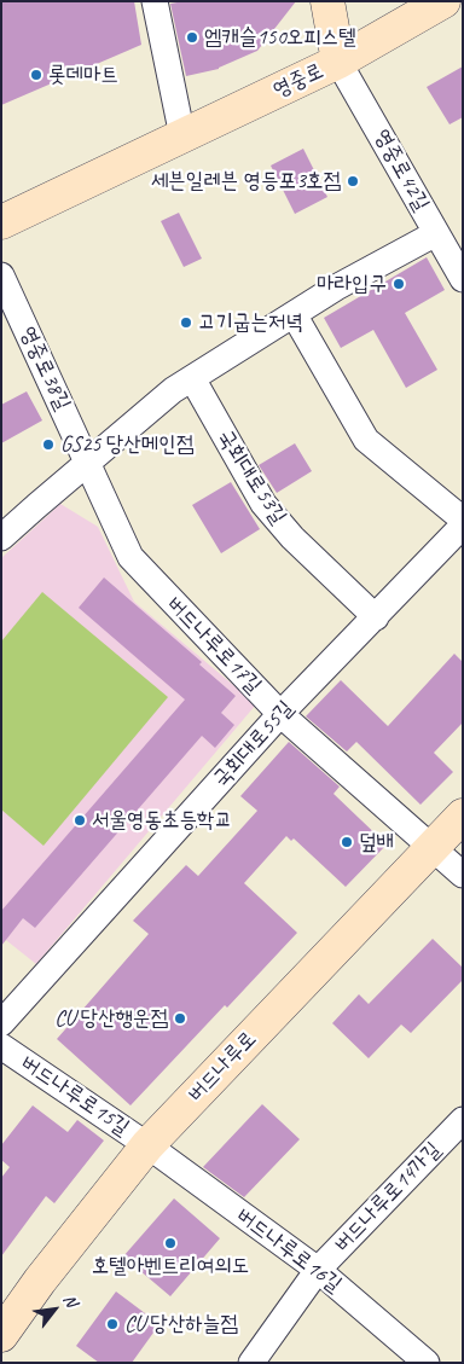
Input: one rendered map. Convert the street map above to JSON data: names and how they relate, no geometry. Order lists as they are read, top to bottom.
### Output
{
  "streets": {
    "main road": ["영중로", "버드나루로"],
    "street": [
      "영중로42길",
      "영중로38길",
      "국회대로53길",
      "버드나루로17길",
      "국회대로55길",
      "버드나루로15길",
      "버드나루로14가길",
      "버드나루로16길"
    ]
  },
  "crossings": [
    ["영중로", "영중로42길"],
    ["영중로38길", "버드나루로17길"],
    ["국회대로53길", "국회대로55길"],
    ["버드나루로17길", "국회대로55길"],
    ["버드나루로17길", "버드나루로"],
    ["버드나루로", "버드나루로15길"],
    ["버드나루로", "버드나루로16길"],
    ["버드나루로15길", "버드나루로16길"],
    ["버드나루로14가길", "버드나루로16길"]
  ],
  "places": [
    "엠캐슬150오피스텔",
    "롯데마트",
    "세븐일레븐 영등포3호점",
    "마라입구",
    "고기굽는저녁",
    "GS25 당산메인점",
    "서울영동초등학교",
    "덮배",
    "CU 당산행운점",
    "호텔아벤트리여의도",
    "CU 당산하늘점"
  ],
  "north": "top right"
}
